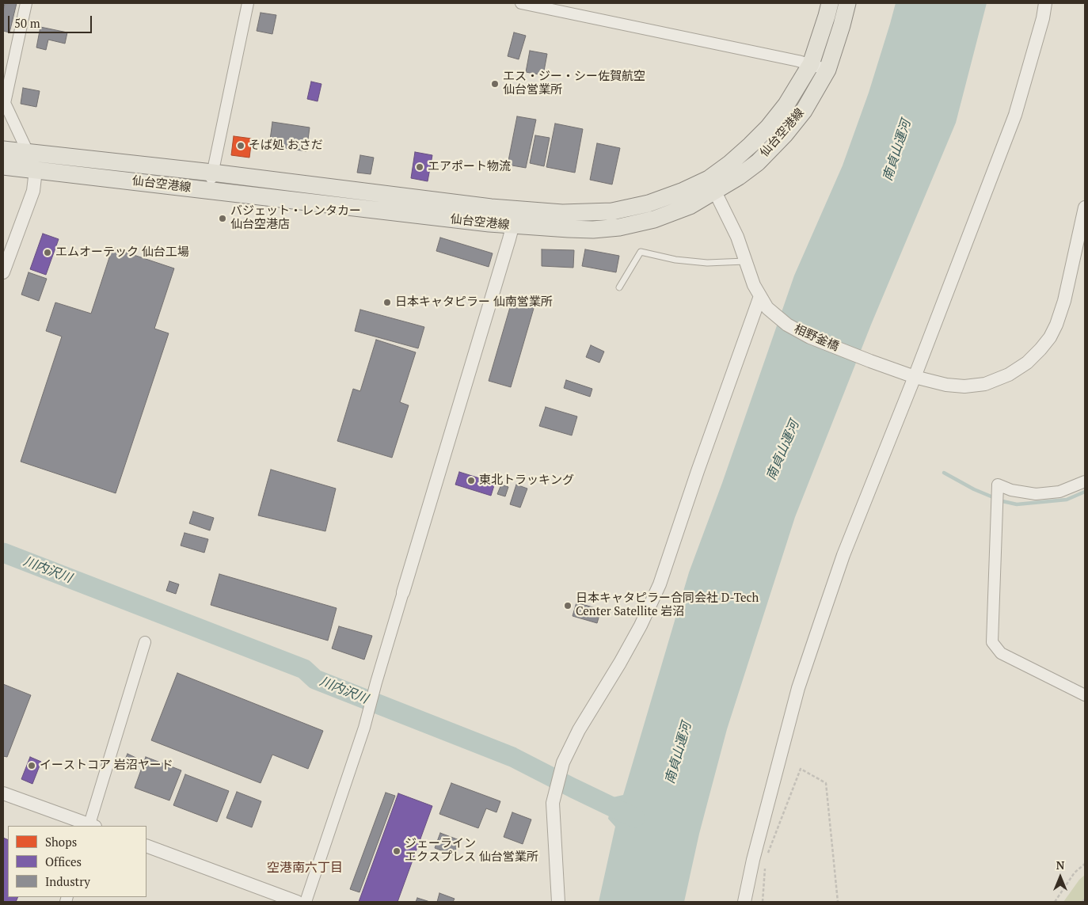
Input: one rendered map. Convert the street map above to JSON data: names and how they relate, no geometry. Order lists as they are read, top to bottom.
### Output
{
  "streets": {
    "main road": ["仙台空港線"],
    "street": ["相野釜橋"]
  },
  "crossings": [
    ["仙台空港線", "相野釜橋"]
  ],
  "districts": ["空港南六丁目"],
  "water": ["南貞山運河", "川内沢川"],
  "places": [
    "エス・ジー・シー佐賀航空 仙台営業所",
    "そば処 おさだ",
    "エアポート物流",
    "バジェット・レンタカー 仙台空港店",
    "エムオーテック 仙台工場",
    "日本キャタピラー 仙南営業所",
    "東北トラッキング",
    "日本キャタピラー合同会社 D-Tech Center Satellite 岩沼",
    "イーストコア 岩沼ヤード",
    "ジェーライン エクスプレス 仙台営業所"
  ],
  "legend": ["Shops", "Offices", "Industry"],
  "scale_bar": "50 m",
  "north": "top"
}
